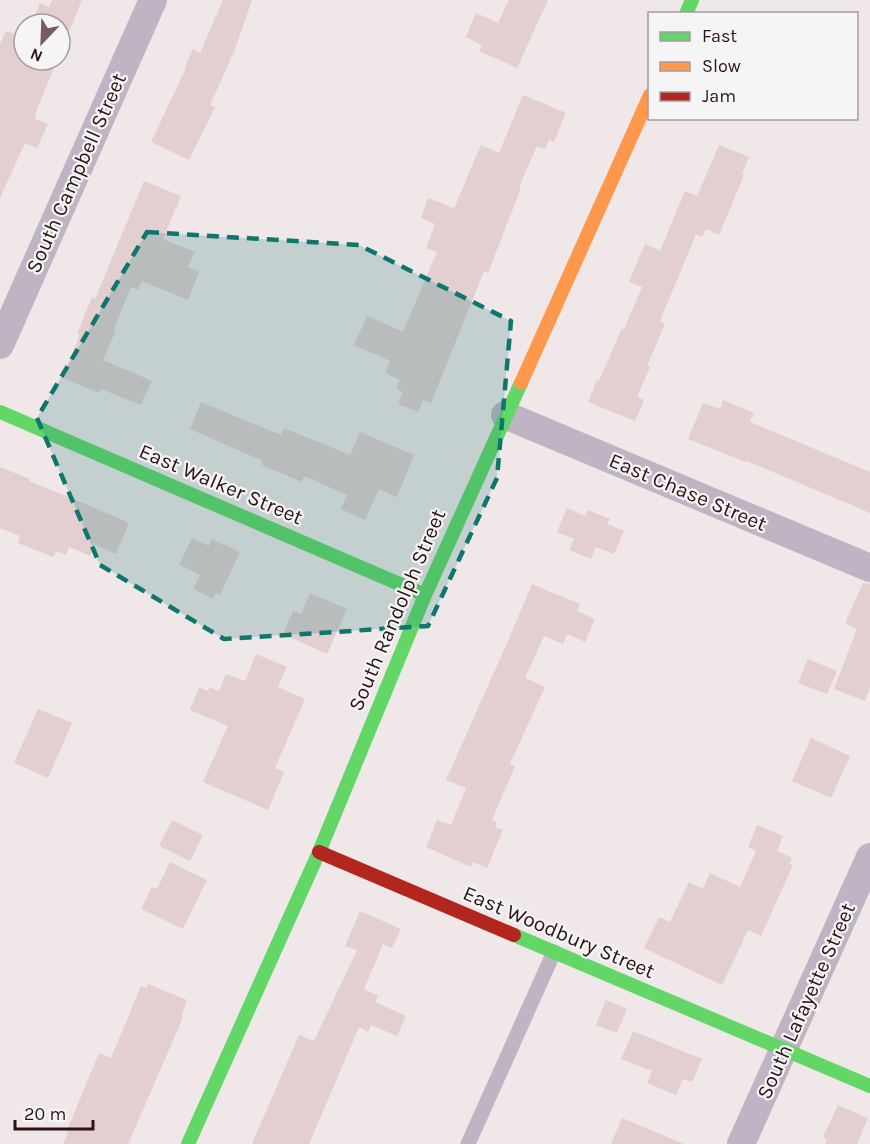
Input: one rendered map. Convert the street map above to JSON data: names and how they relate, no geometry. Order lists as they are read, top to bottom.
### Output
{
  "streets": {
    "street": [
      "South Campbell Street",
      "East Walker Street",
      "East Chase Street",
      "South Randolph Street",
      "East Woodbury Street",
      "South Lafayette Street"
    ]
  },
  "crossings": [
    ["East Walker Street", "South Randolph Street"],
    ["East Chase Street", "South Randolph Street"],
    ["South Randolph Street", "East Woodbury Street"],
    ["East Woodbury Street", "South Lafayette Street"]
  ],
  "legend": ["Fast", "Slow", "Jam"],
  "scale_bar": "20 m",
  "north": "bottom left"
}
